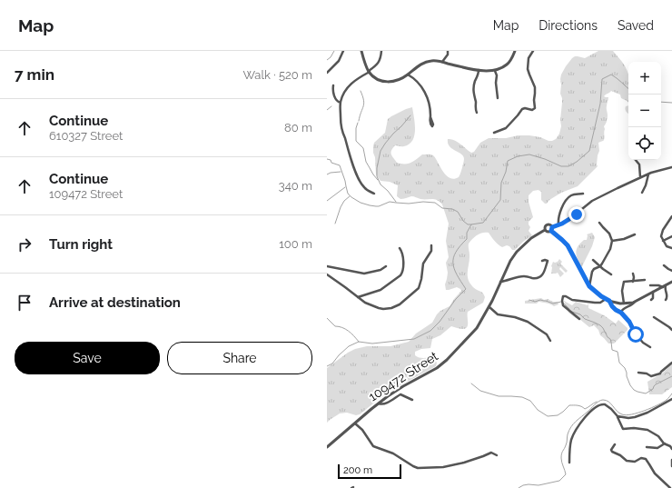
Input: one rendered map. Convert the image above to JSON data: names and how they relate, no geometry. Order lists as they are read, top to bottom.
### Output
{
  "streets": {
    "street": ["109472 Street"]
  },
  "scale_bar": "200 m",
  "page": {
    "header": "Map",
    "nav": ["Map", "Directions", "Saved"],
    "heading": ["7 min", "Walk · 520 m"],
    "map_buttons": ["+", "−"],
    "list": [
      ["Continue", "610327 Street", "80 m"],
      ["Continue", "109472 Street", "340 m"],
      ["Turn right", "100 m"],
      "Arrive at destination"
    ],
    "buttons": ["Save", "Share"],
    "scale": "200 m"
  }
}
